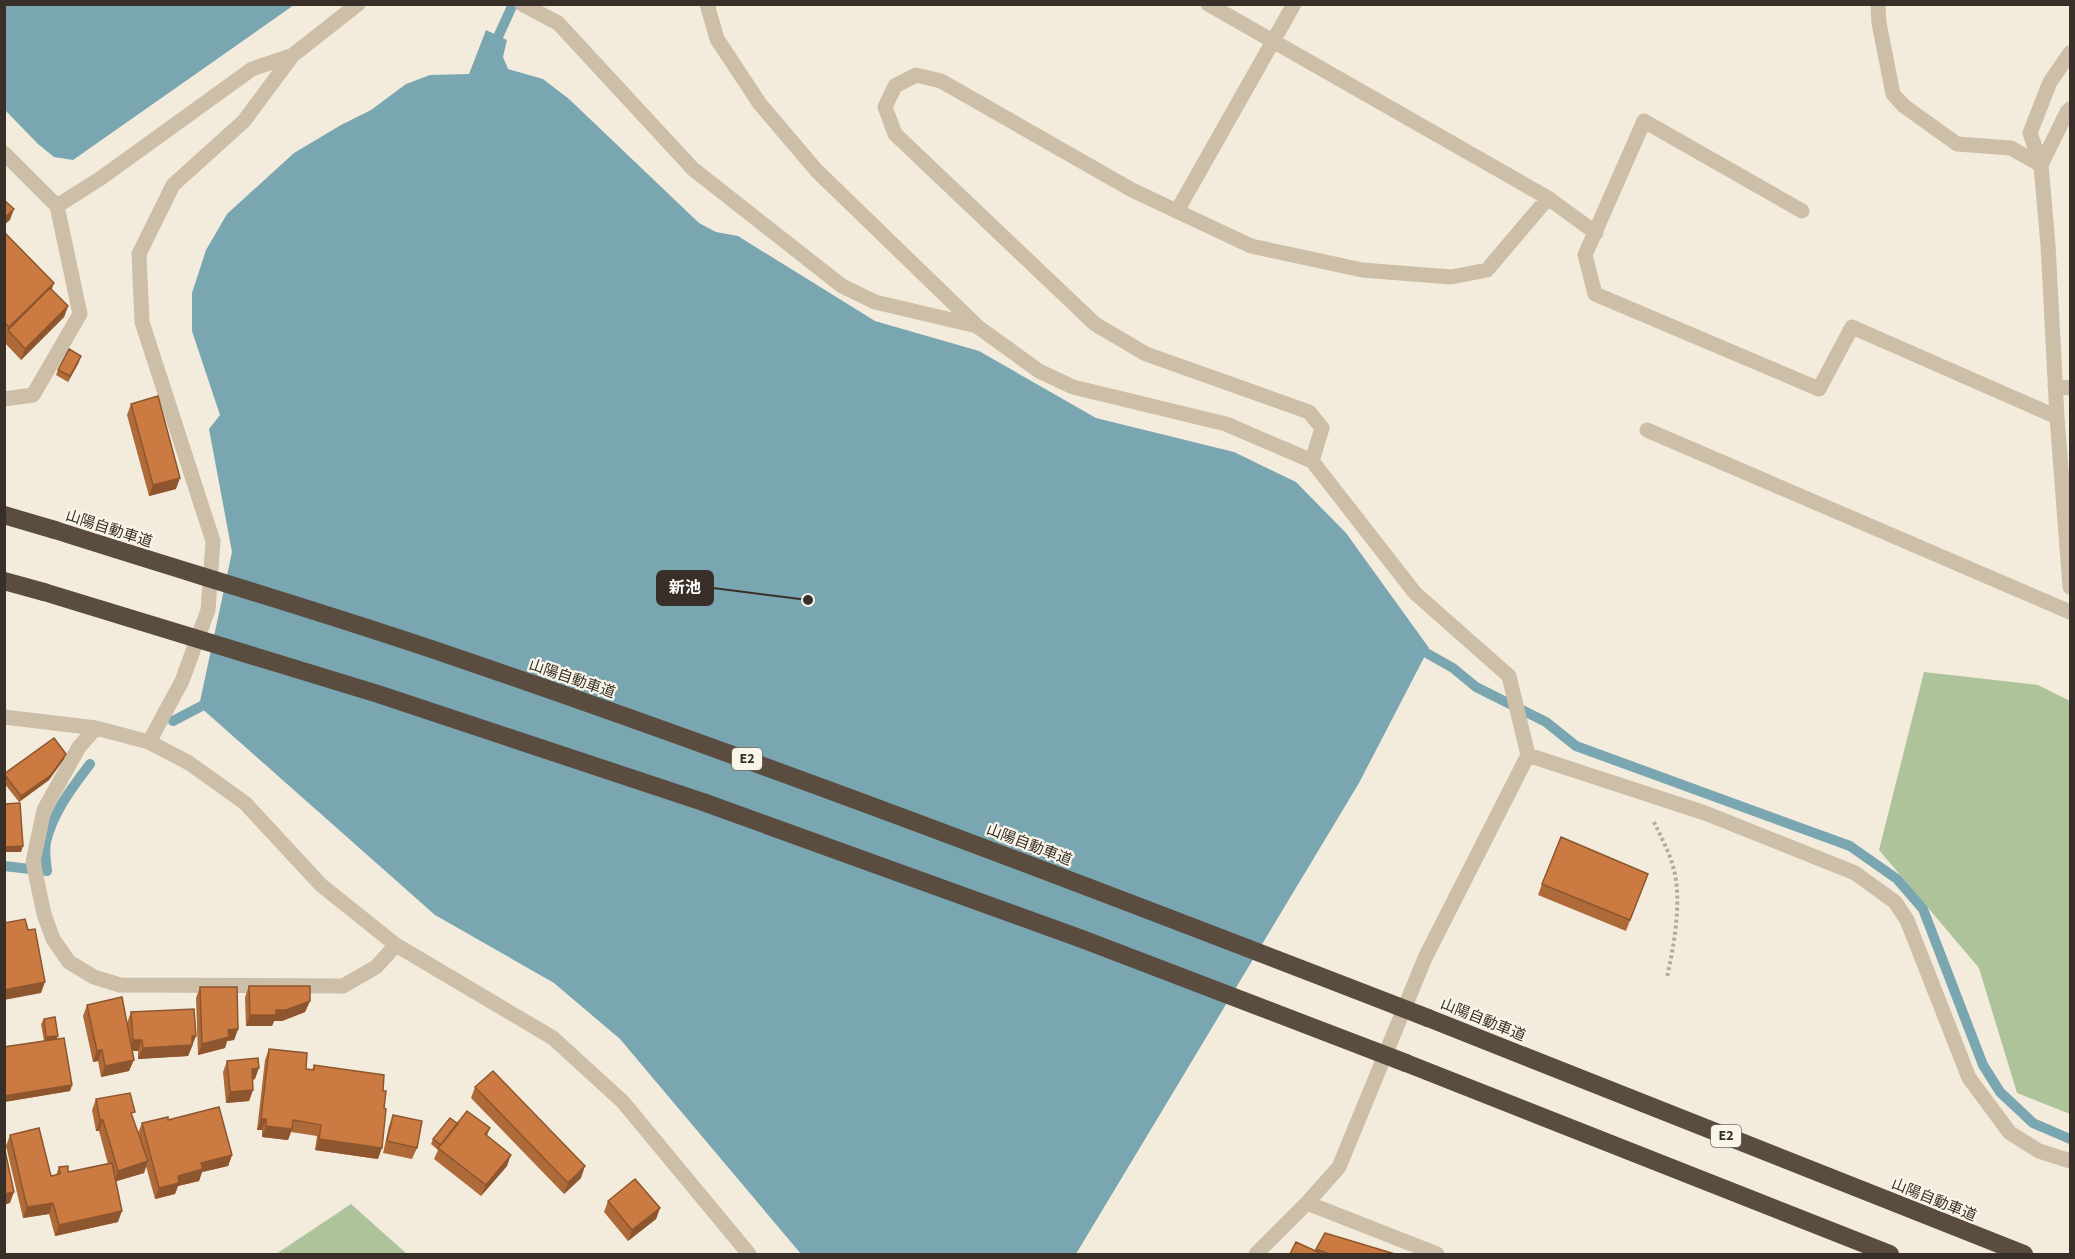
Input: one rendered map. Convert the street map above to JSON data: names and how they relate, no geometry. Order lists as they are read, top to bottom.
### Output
{
  "streets": {
    "highway": ["山陽自動車道", "E2"]
  },
  "places": ["新池"]
}
